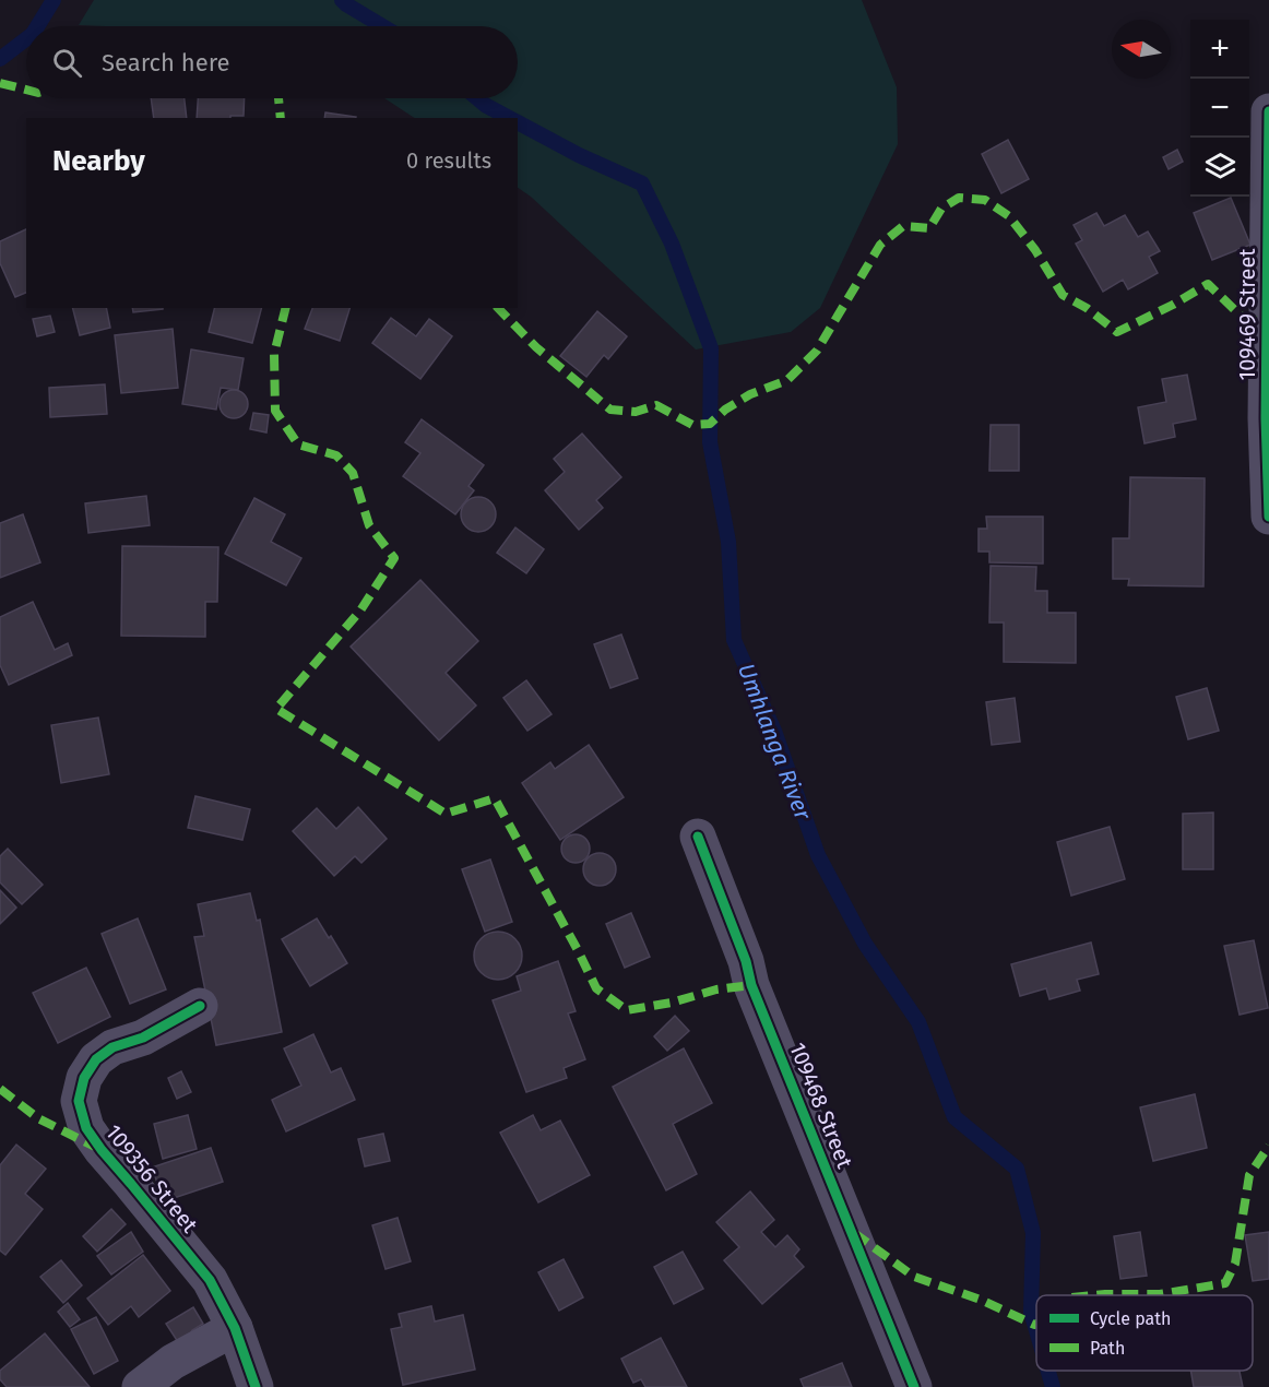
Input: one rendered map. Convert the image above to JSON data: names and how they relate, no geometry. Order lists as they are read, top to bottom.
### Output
{
  "streets": {
    "street": ["109469 Street", "109468 Street", "109356 Street"]
  },
  "water": ["Umhlanga River"],
  "legend": ["Cycle path", "Path"],
  "north": "left",
  "page": {
    "map_buttons": ["+", "−"],
    "search": "Search here",
    "heading": ["Nearby", "0 results"]
  }
}
